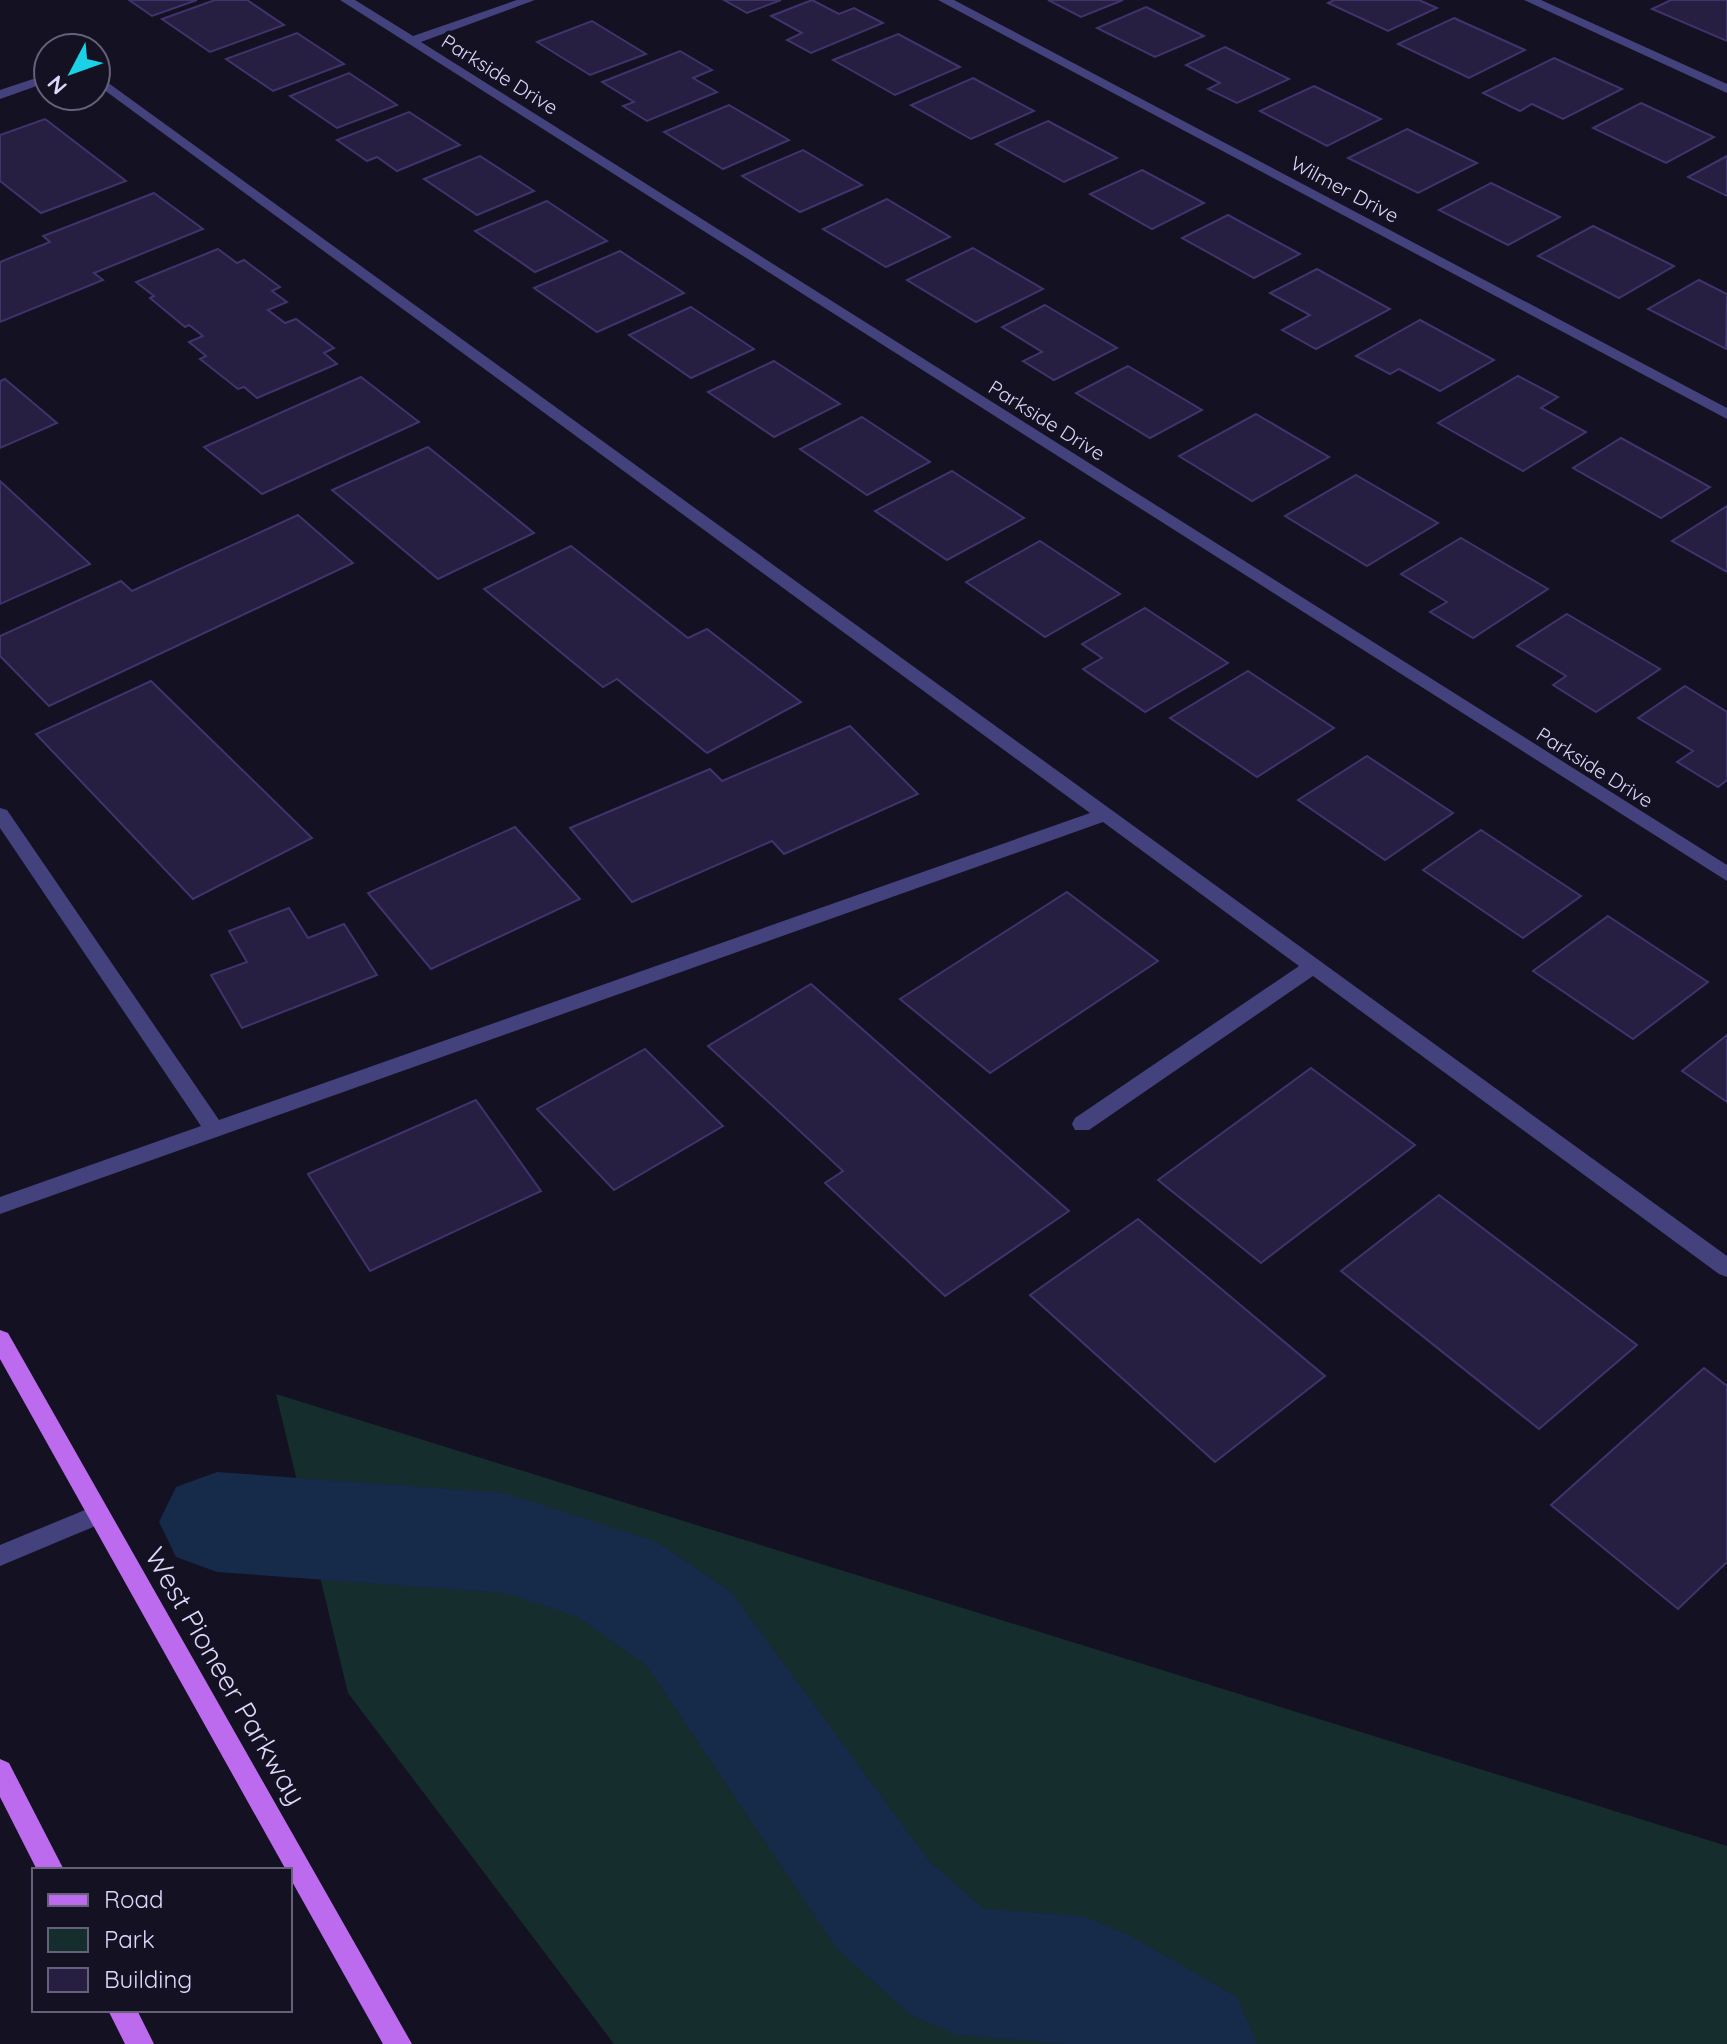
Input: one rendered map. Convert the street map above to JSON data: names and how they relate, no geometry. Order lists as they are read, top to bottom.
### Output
{
  "streets": {
    "main road": ["West Pioneer Parkway"],
    "street": ["Parkside Drive", "Wilmer Drive"]
  },
  "legend": ["Road", "Park", "Building"],
  "north": "bottom left"
}
